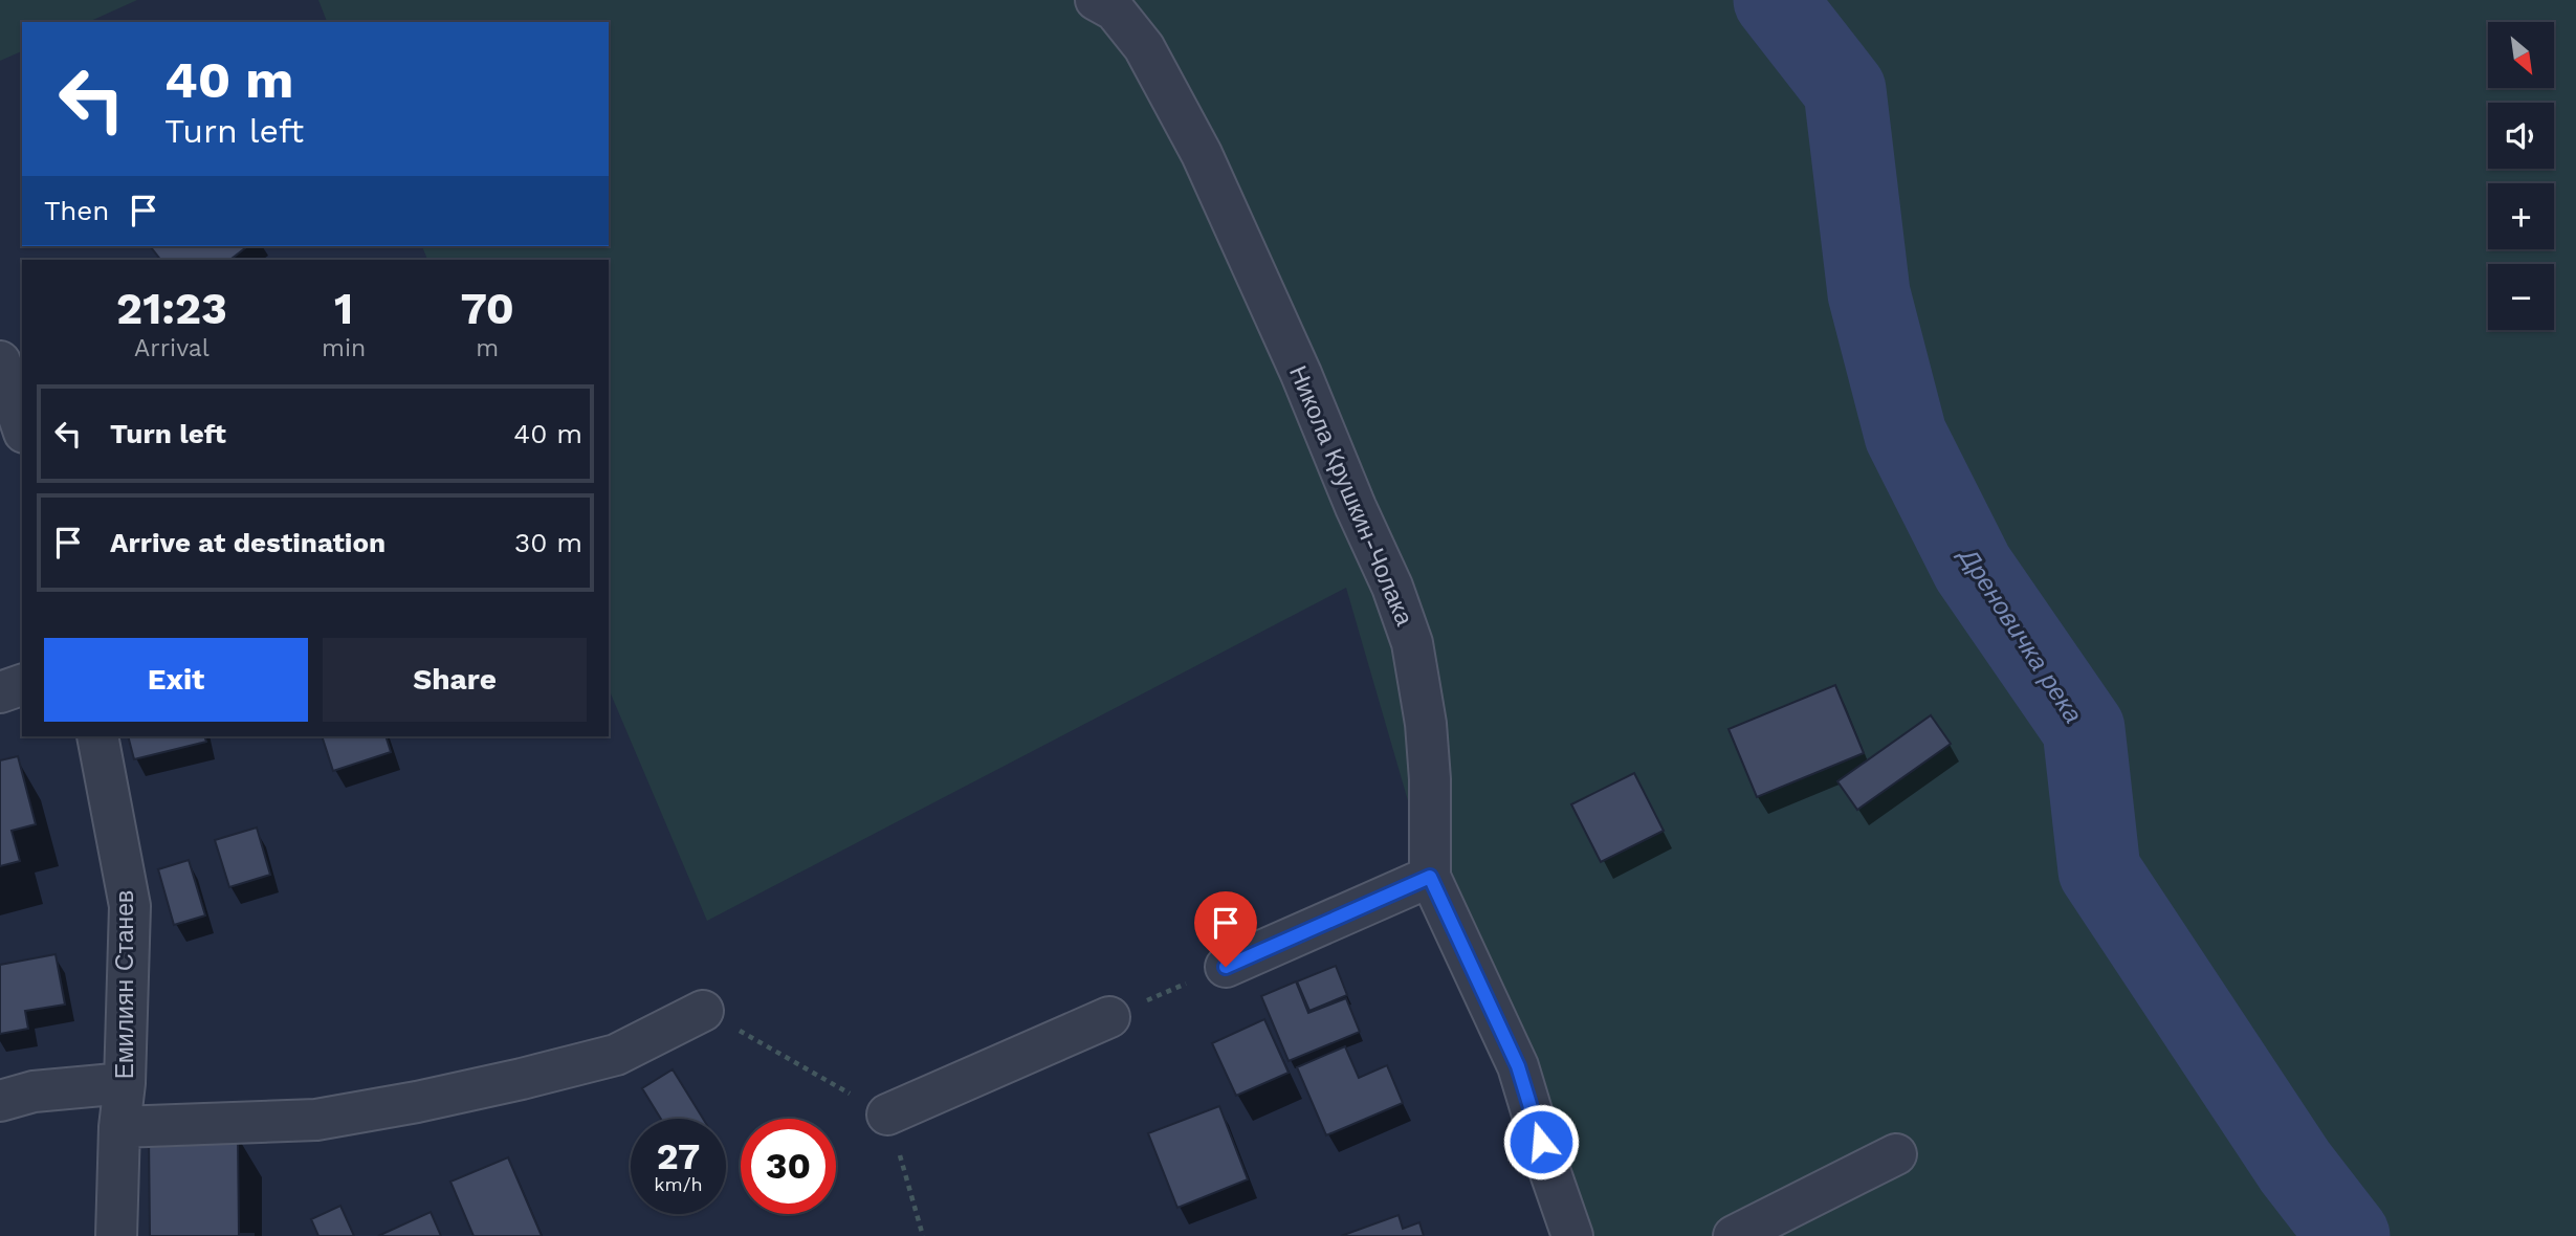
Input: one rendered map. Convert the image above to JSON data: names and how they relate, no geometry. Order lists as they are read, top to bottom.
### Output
{
  "streets": {
    "street": ["Никола Крушкин-Чолака", "Емилиян Станев"]
  },
  "water": ["Дреновичка река"],
  "north": "bottom right",
  "page": {
    "map_buttons": ["+", "−"],
    "turn": ["40 m", "Turn left"],
    "then": "Then",
    "eta": [
      "21:23",
      "Arrival",
      "1",
      "min",
      "70",
      "m"
    ],
    "list": [
      {
        "name": "Turn left",
        "value": "40 m"
      },
      {
        "name": "Arrive at destination",
        "value": "30 m"
      }
    ],
    "buttons": ["Exit", "Share"],
    "speed": "27 km/h",
    "limit": "30"
  }
}
